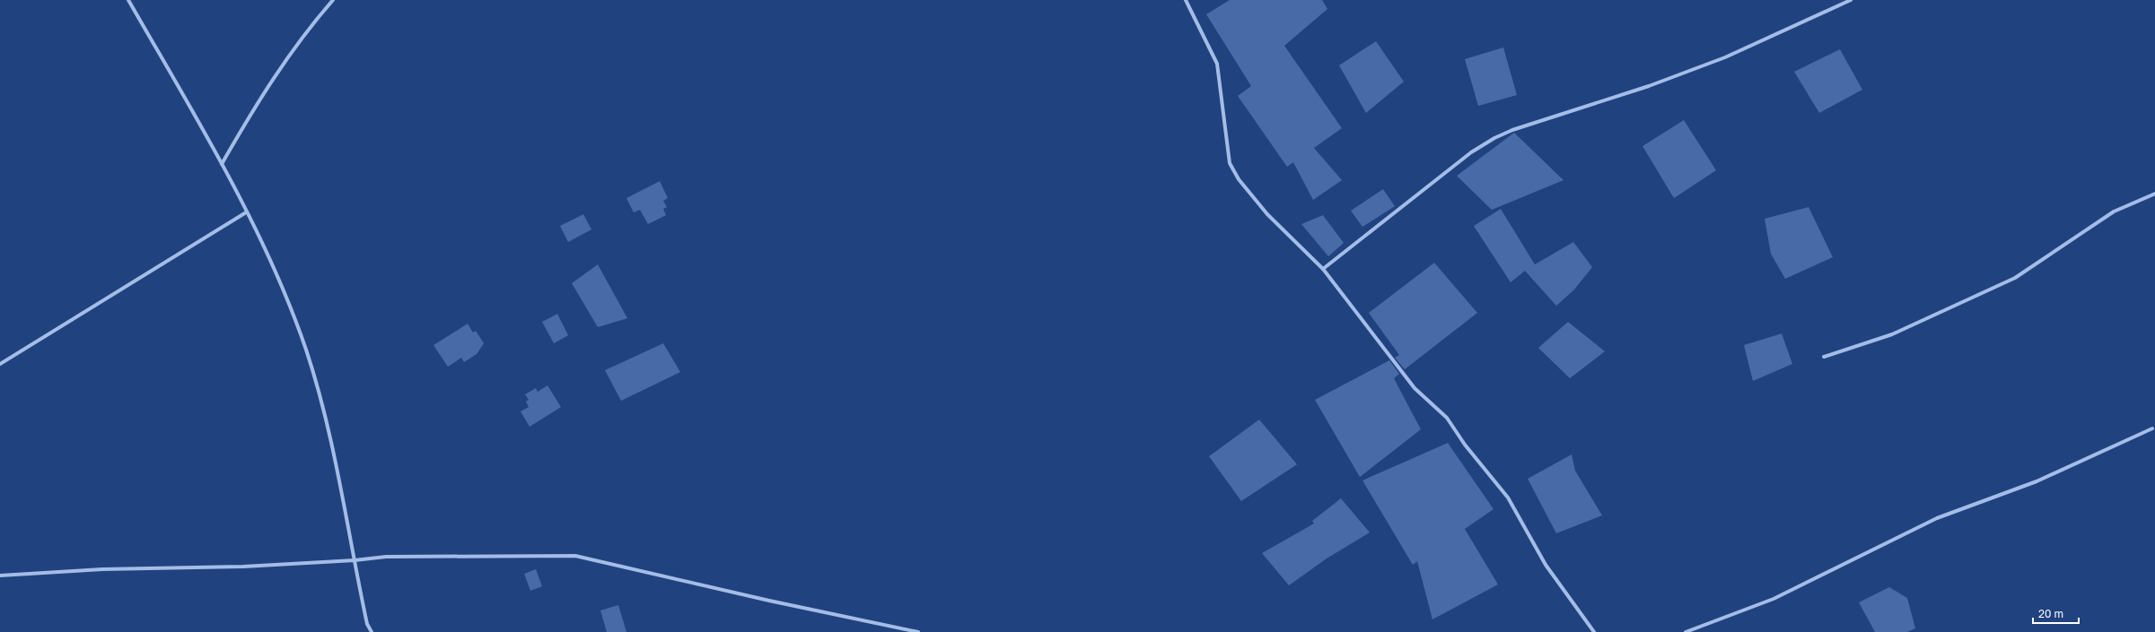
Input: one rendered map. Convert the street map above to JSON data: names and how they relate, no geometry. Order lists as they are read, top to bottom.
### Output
{
  "scale_bar": "20 m"
}
